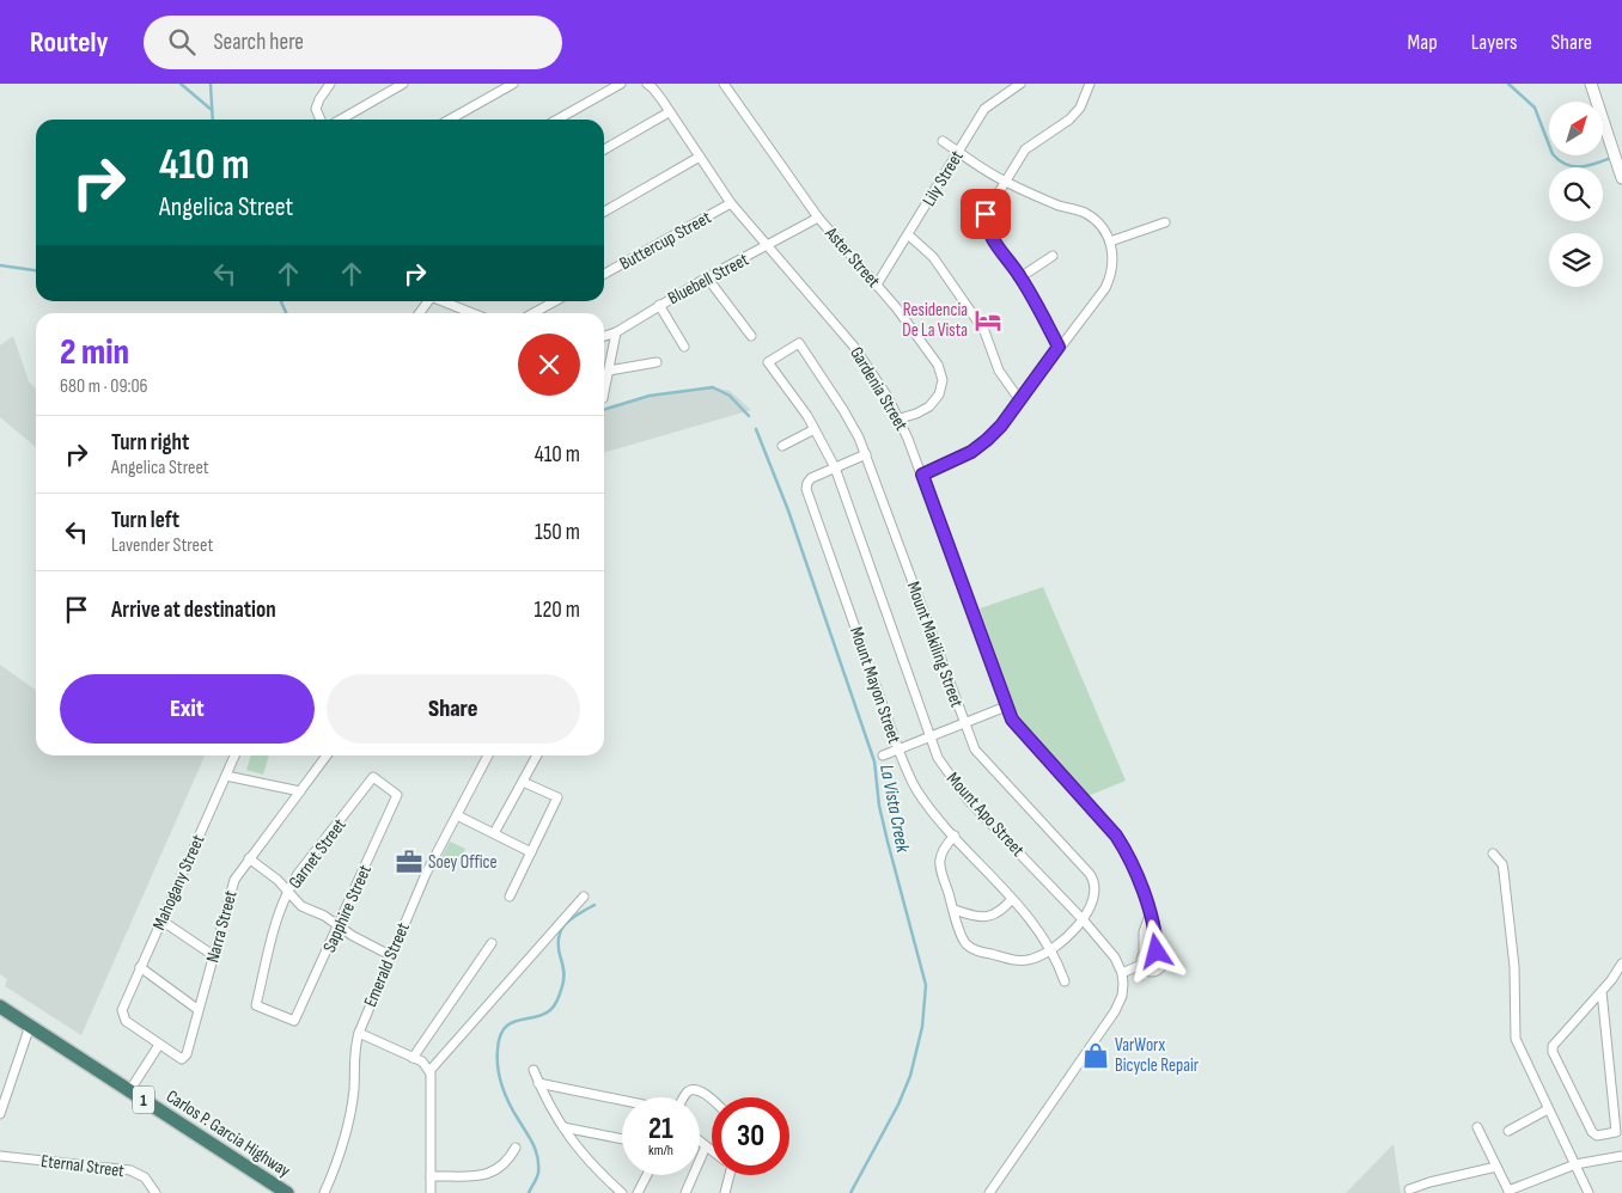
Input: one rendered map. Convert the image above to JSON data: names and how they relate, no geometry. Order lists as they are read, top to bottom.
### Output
{
  "streets": {
    "highway": ["1", "Carlos P. Garcia Highway"],
    "street": [
      "Lily Street",
      "Buttercup Street",
      "Aster Street",
      "Bluebell Street",
      "Gardenia Street",
      "Mount Makiling Street",
      "Mount Mayon Street",
      "Mount Apo Street",
      "Garnet Street",
      "Mahogany Street",
      "Sapphire Street",
      "Narra Street",
      "Emerald Street",
      "Eternal Street"
    ]
  },
  "crossings": [
    ["Lily Street", "Aster Street"],
    ["Buttercup Street", "Gardenia Street"],
    ["Aster Street", "Bluebell Street"],
    ["Aster Street", "Gardenia Street"],
    ["Bluebell Street", "Gardenia Street"],
    ["Mount Makiling Street", "Mount Apo Street"],
    ["Mount Mayon Street", "Mount Apo Street"],
    ["Garnet Street", "Sapphire Street"],
    ["Mahogany Street", "Narra Street"]
  ],
  "water": ["La Vista Creek"],
  "places": {
    "hotel": ["Residencia De La Vista"],
    "office": ["Soey Office"],
    "shop": ["VarWorx Bicycle Repair"]
  },
  "north": "top right",
  "page": {
    "header": "Routely",
    "search": "Search here",
    "nav": ["Map", "Layers", "Share"],
    "turn": ["410 m", "Angelica Street"],
    "heading": ["2 min", "680 m · 09:06"],
    "list": [
      {
        "name": "Turn right",
        "note": "Angelica Street",
        "value": "410 m"
      },
      {
        "name": "Turn left",
        "note": "Lavender Street",
        "value": "150 m"
      },
      {
        "name": "Arrive at destination",
        "value": "120 m"
      }
    ],
    "buttons": ["Exit", "Share"],
    "speed": "21 km/h",
    "limit": "30"
  }
}
